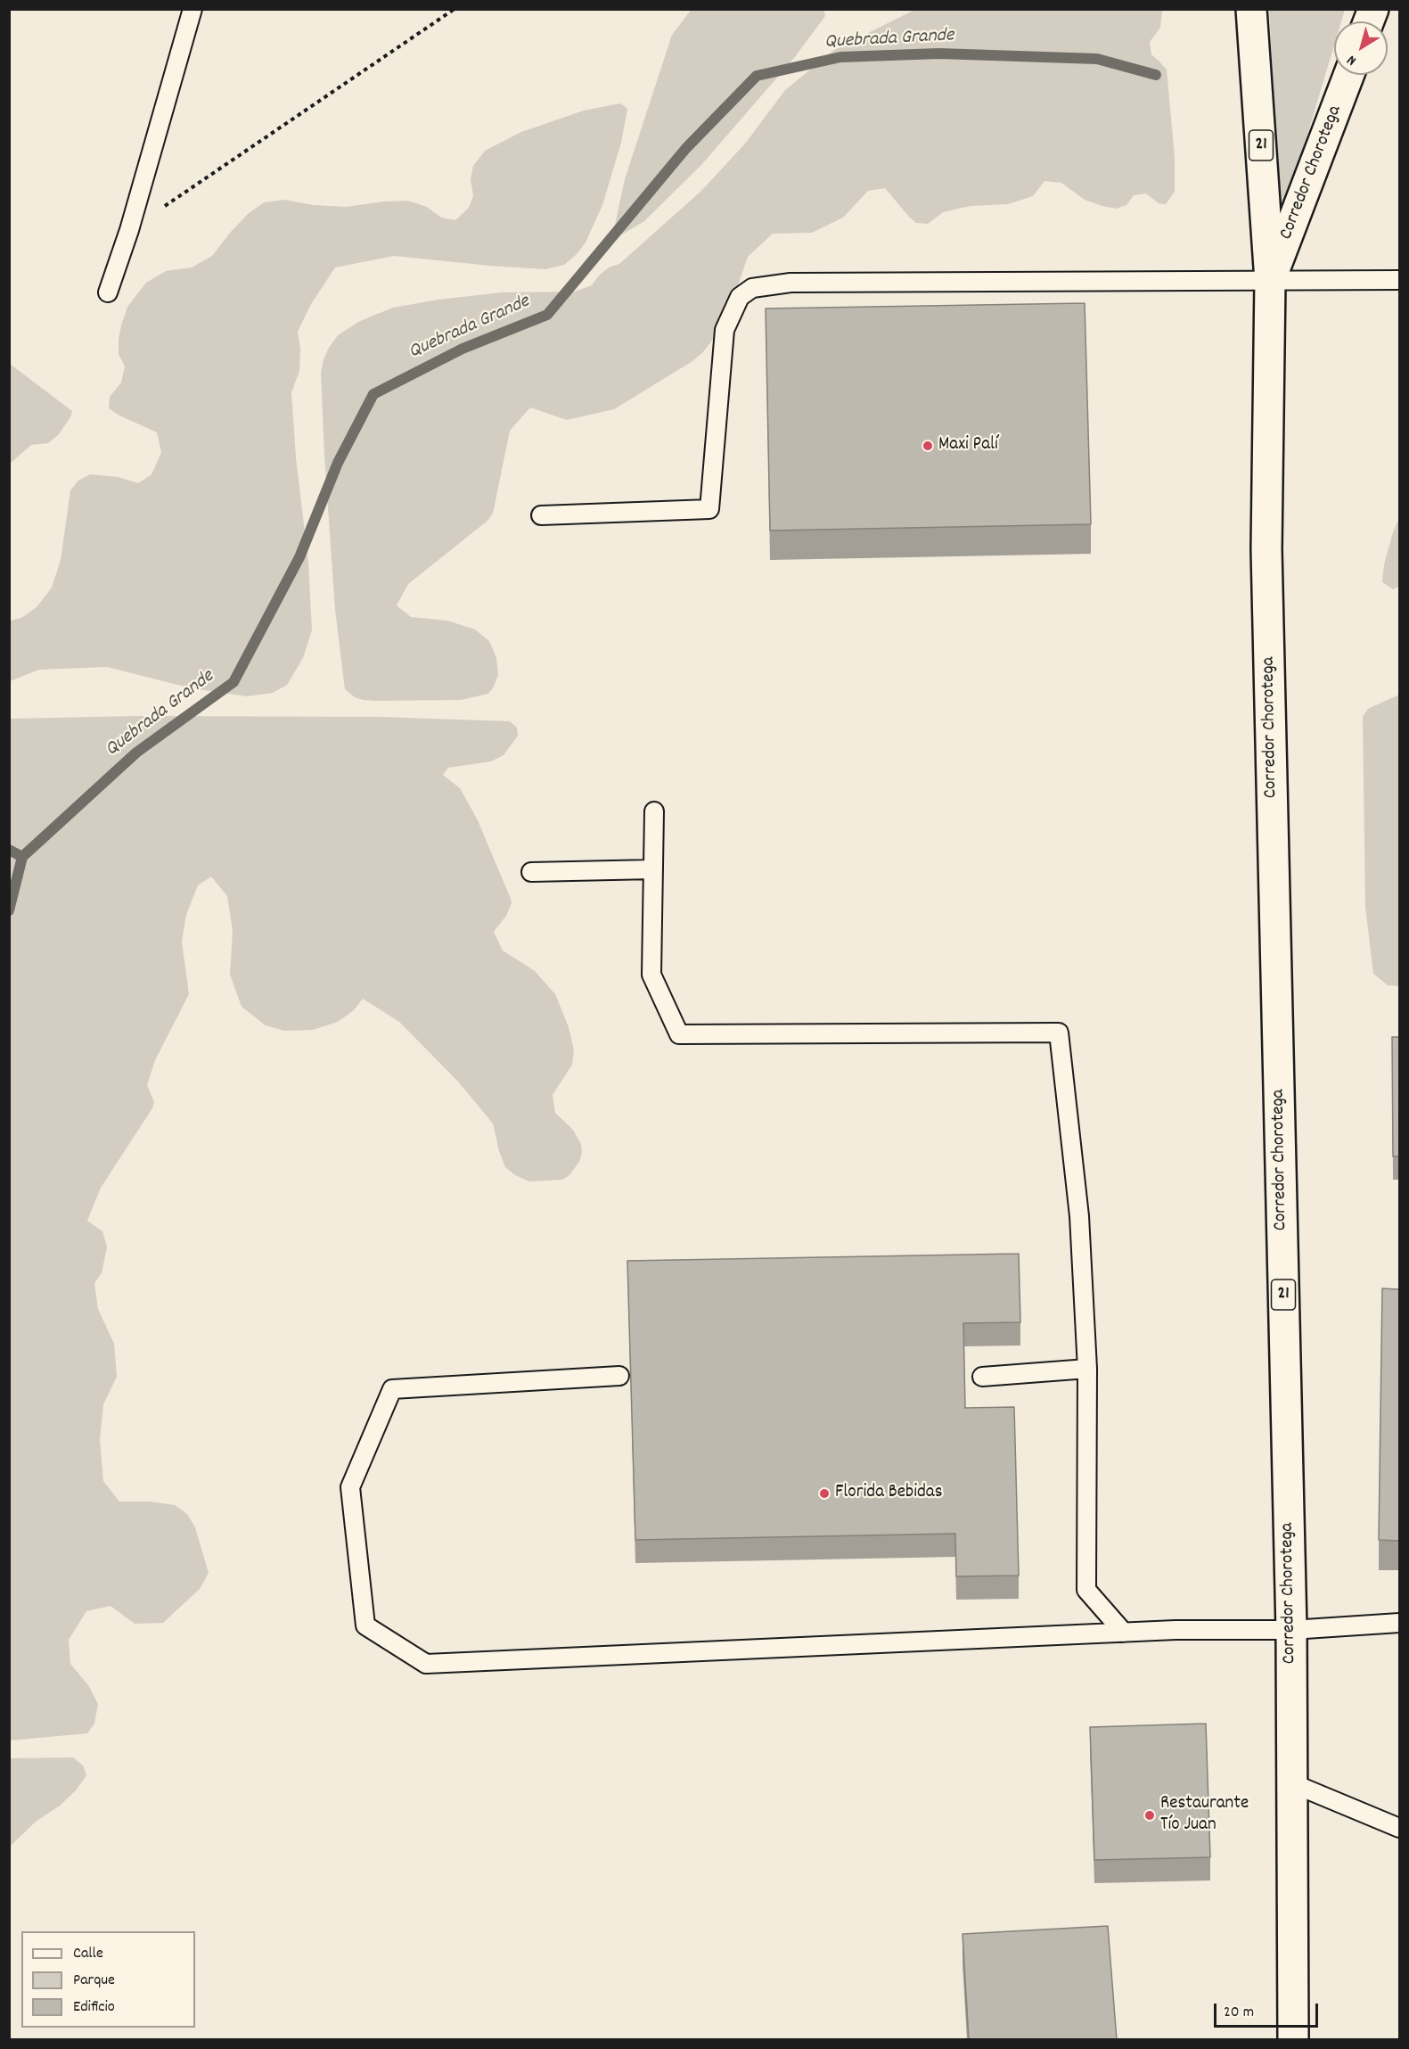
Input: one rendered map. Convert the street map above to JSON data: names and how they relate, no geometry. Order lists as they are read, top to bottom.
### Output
{
  "streets": {
    "main road": ["21", "Corredor Chorotega"]
  },
  "water": ["Quebrada Grande"],
  "places": ["Maxi Palí", "Florida Bebidas", "Restaurante Tío Juan"],
  "legend": ["Calle", "Parque", "Edificio"],
  "scale_bar": "20 m",
  "north": "bottom left"
}
